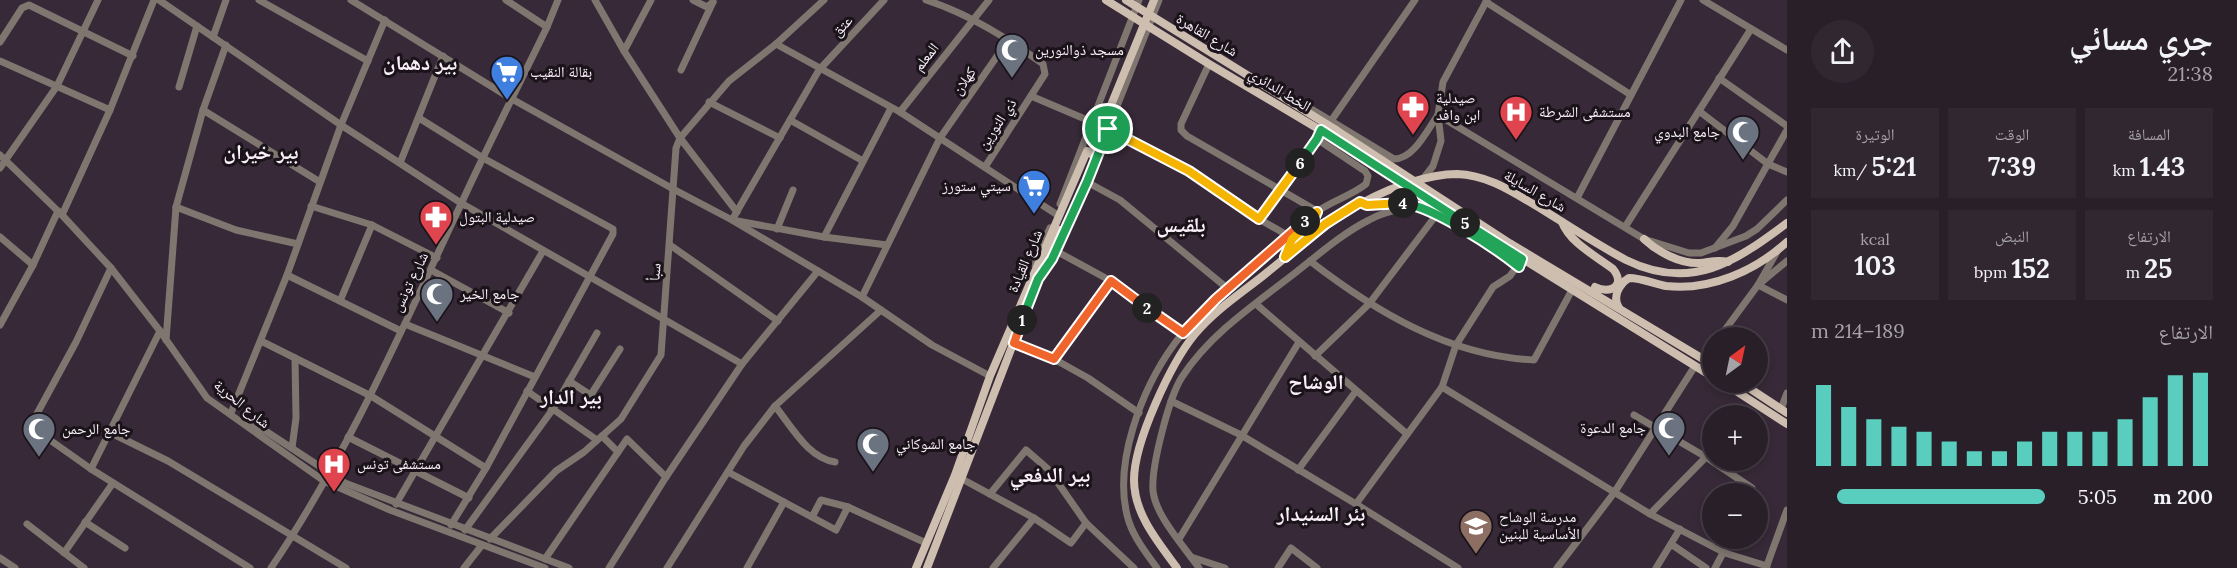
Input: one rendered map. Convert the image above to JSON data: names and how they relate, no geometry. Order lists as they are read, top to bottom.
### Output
{
  "streets": {
    "main road": [
      "شارع القاهرة",
      "الخط الدائري",
      "شارع السايلة",
      "شارع القيادة"
    ],
    "street": [
      "عتق",
      "المعلم",
      "كهلان",
      "ذي النورين",
      "سبأ",
      "شارع تونس",
      "شارع الحرية"
    ]
  },
  "crossings": [
    ["شارع القاهرة", "الخط الدائري"],
    ["كهلان", "ذي النورين"],
    ["شارع تونس", "شارع الحرية"]
  ],
  "districts": [
    "بير دهمان",
    "بير خيران",
    "بلقيس",
    "الوشاح",
    "بير الدار",
    "بير الدفعي",
    "بئر السنيدار"
  ],
  "places": {
    "mosque": [
      "مسجد ذوالنورين",
      "جامع البدوي",
      "جامع الخير",
      "جامع الدعوة",
      "جامع الرحمن",
      "جامع الشوكاني"
    ],
    "supermarket": ["بقالة النقيب", "سيتي ستورز"],
    "pharmacy": ["صيدلية ابن وافد", "صيدلية البتول"],
    "hospital": ["مستشفى الشرطة", "مستشفى تونس"],
    "school or university": ["مدرسة الوشاح الأساسية للبنين"]
  },
  "north": "top right",
  "page": {
    "heading": ["جري مسائي", "21:38"],
    "stats": [
      ["المسافة", "1.43 km"],
      ["الوقت", "7:39"],
      ["الوتيرة", "5:21 /km"],
      ["الارتفاع", "25 m"],
      ["النبض", "152 bpm"],
      ["kcal", "103"]
    ],
    "pins": [
      "6",
      "4",
      "3",
      "5",
      "2",
      "1"
    ],
    "chart": ["الارتفاع", "189–214 m"],
    "map_buttons": ["+", "−"],
    "list": [
      {
        "name": "200 m",
        "note": "5:05"
      }
    ]
  }
}
